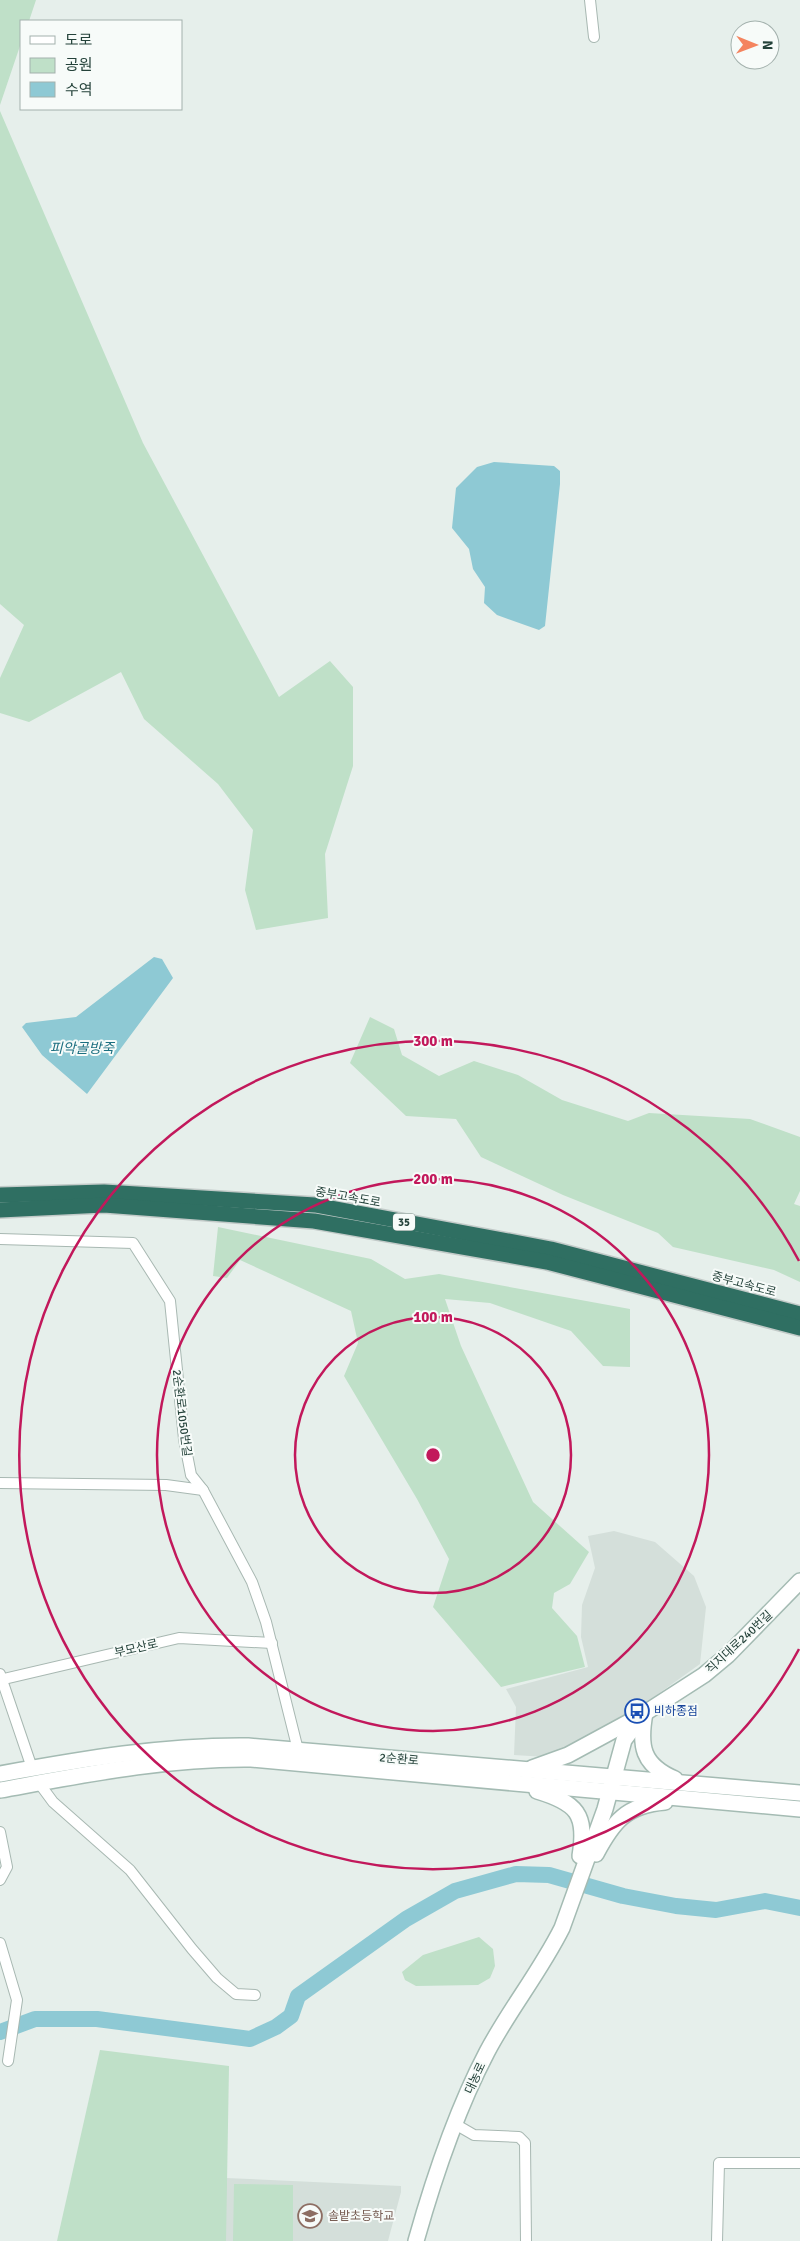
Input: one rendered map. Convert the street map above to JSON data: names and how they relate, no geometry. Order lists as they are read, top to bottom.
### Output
{
  "streets": {
    "highway": ["중부고속도로", "35"],
    "main road": ["직지대로240번길", "2순환로", "대농로"],
    "street": ["2순환로1050번길", "부모산로"]
  },
  "crossings": [
    ["2순환로1050번길", "부모산로"],
    ["2순환로1050번길", "2순환로"],
    ["직지대로240번길", "2순환로"],
    ["직지대로240번길", "대농로"],
    ["부모산로", "2순환로"]
  ],
  "water": ["피악골방죽"],
  "places": {
    "bus stop": ["비하종점"],
    "school or university": ["솔밭초등학교"]
  },
  "legend": ["도로", "공원", "수역"],
  "north": "right",
  "rings": ["300 m", "200 m", "100 m"]
}
